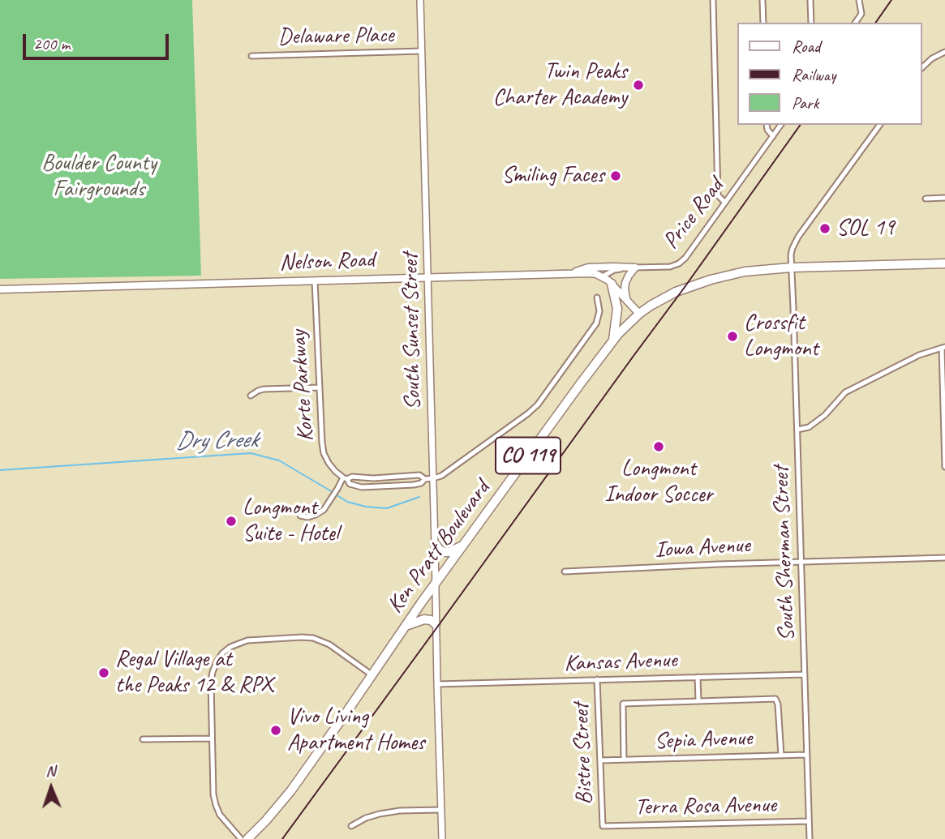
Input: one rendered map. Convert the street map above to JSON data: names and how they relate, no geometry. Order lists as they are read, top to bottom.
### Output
{
  "streets": {
    "highway": ["CO 119", "Ken Pratt Boulevard"],
    "main road": ["Nelson Road"],
    "street": [
      "Delaware Place",
      "Price Road",
      "South Sunset Street",
      "Korte Parkway",
      "Iowa Avenue",
      "South Sherman Street",
      "Kansas Avenue",
      "Sepia Avenue",
      "Bistre Street",
      "Terra Rosa Avenue"
    ]
  },
  "crossings": [
    ["Delaware Place", "South Sunset Street"],
    ["Price Road", "Nelson Road"],
    ["Nelson Road", "South Sunset Street"],
    ["Nelson Road", "Korte Parkway"],
    ["South Sunset Street", "Ken Pratt Boulevard"],
    ["South Sunset Street", "Kansas Avenue"],
    ["Ken Pratt Boulevard", "South Sherman Street"],
    ["Iowa Avenue", "South Sherman Street"],
    ["South Sherman Street", "Kansas Avenue"],
    ["South Sherman Street", "Sepia Avenue"],
    ["South Sherman Street", "Terra Rosa Avenue"],
    ["Kansas Avenue", "Bistre Street"],
    ["Sepia Avenue", "Bistre Street"],
    ["Bistre Street", "Terra Rosa Avenue"]
  ],
  "water": ["Dry Creek"],
  "parks": ["Boulder County Fairgrounds"],
  "places": [
    "Twin Peaks Charter Academy",
    "Smiling Faces",
    "SOL 19",
    "Crossfit Longmont",
    "Longmont Indoor Soccer",
    "Longmont Suite - Hotel",
    "Regal Village at the Peaks 12 & RPX",
    "Vivo Living Apartment Homes"
  ],
  "legend": ["Road", "Railway", "Park"],
  "scale_bar": "200 m",
  "north": "top"
}
